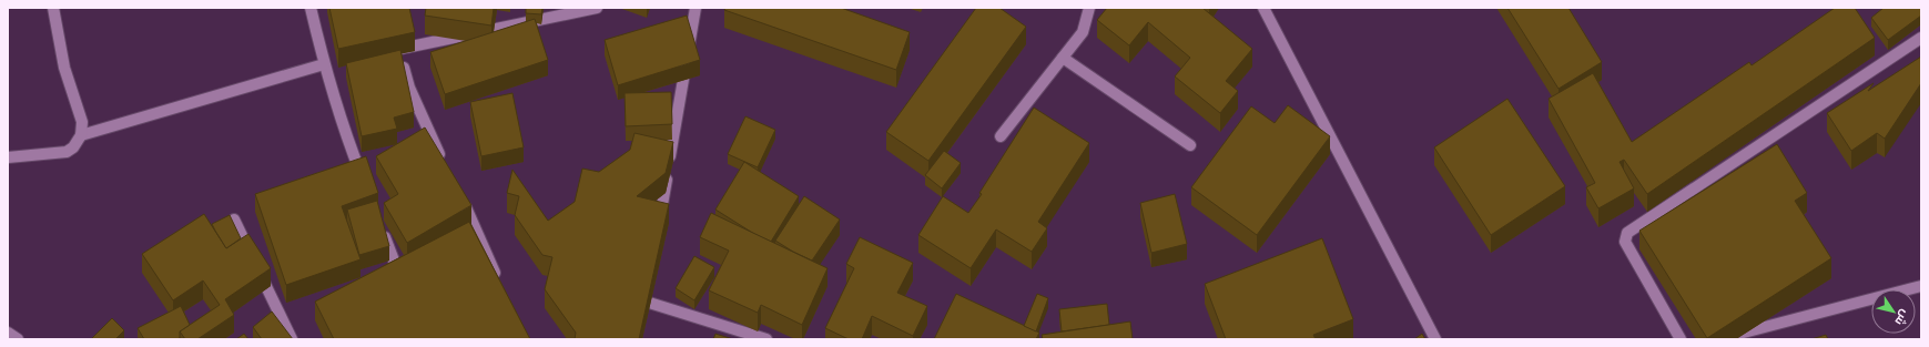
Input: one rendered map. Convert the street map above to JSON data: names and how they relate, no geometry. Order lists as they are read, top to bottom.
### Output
{
  "north": "bottom right"
}
